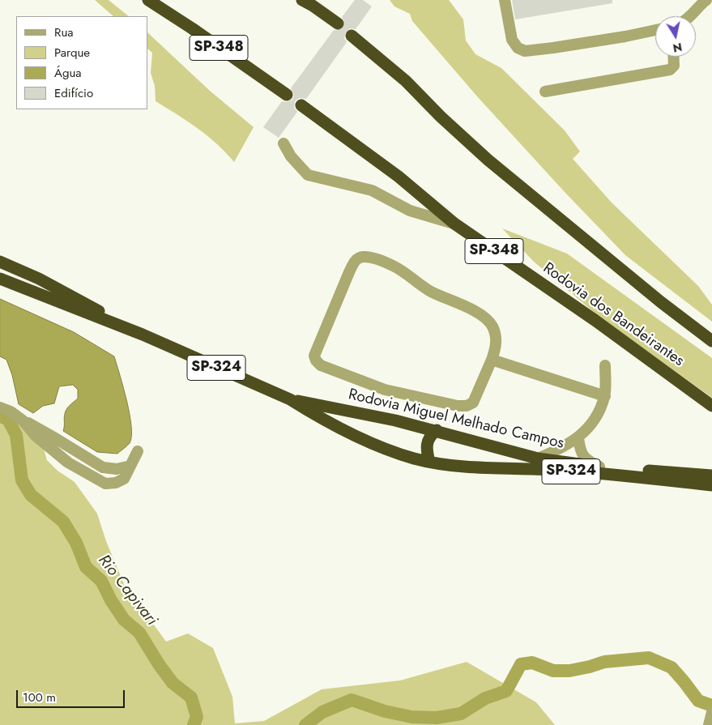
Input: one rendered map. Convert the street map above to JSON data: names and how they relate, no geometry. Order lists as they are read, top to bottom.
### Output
{
  "streets": {
    "highway": [
      "SP-348",
      "Rodovia dos Bandeirantes",
      "SP-324",
      "Rodovia Miguel Melhado Campos"
    ]
  },
  "water": ["Rio Capivari"],
  "legend": [
    "Rua",
    "Parque",
    "Água",
    "Edifício"
  ],
  "scale_bar": "100 m",
  "north": "bottom"
}
